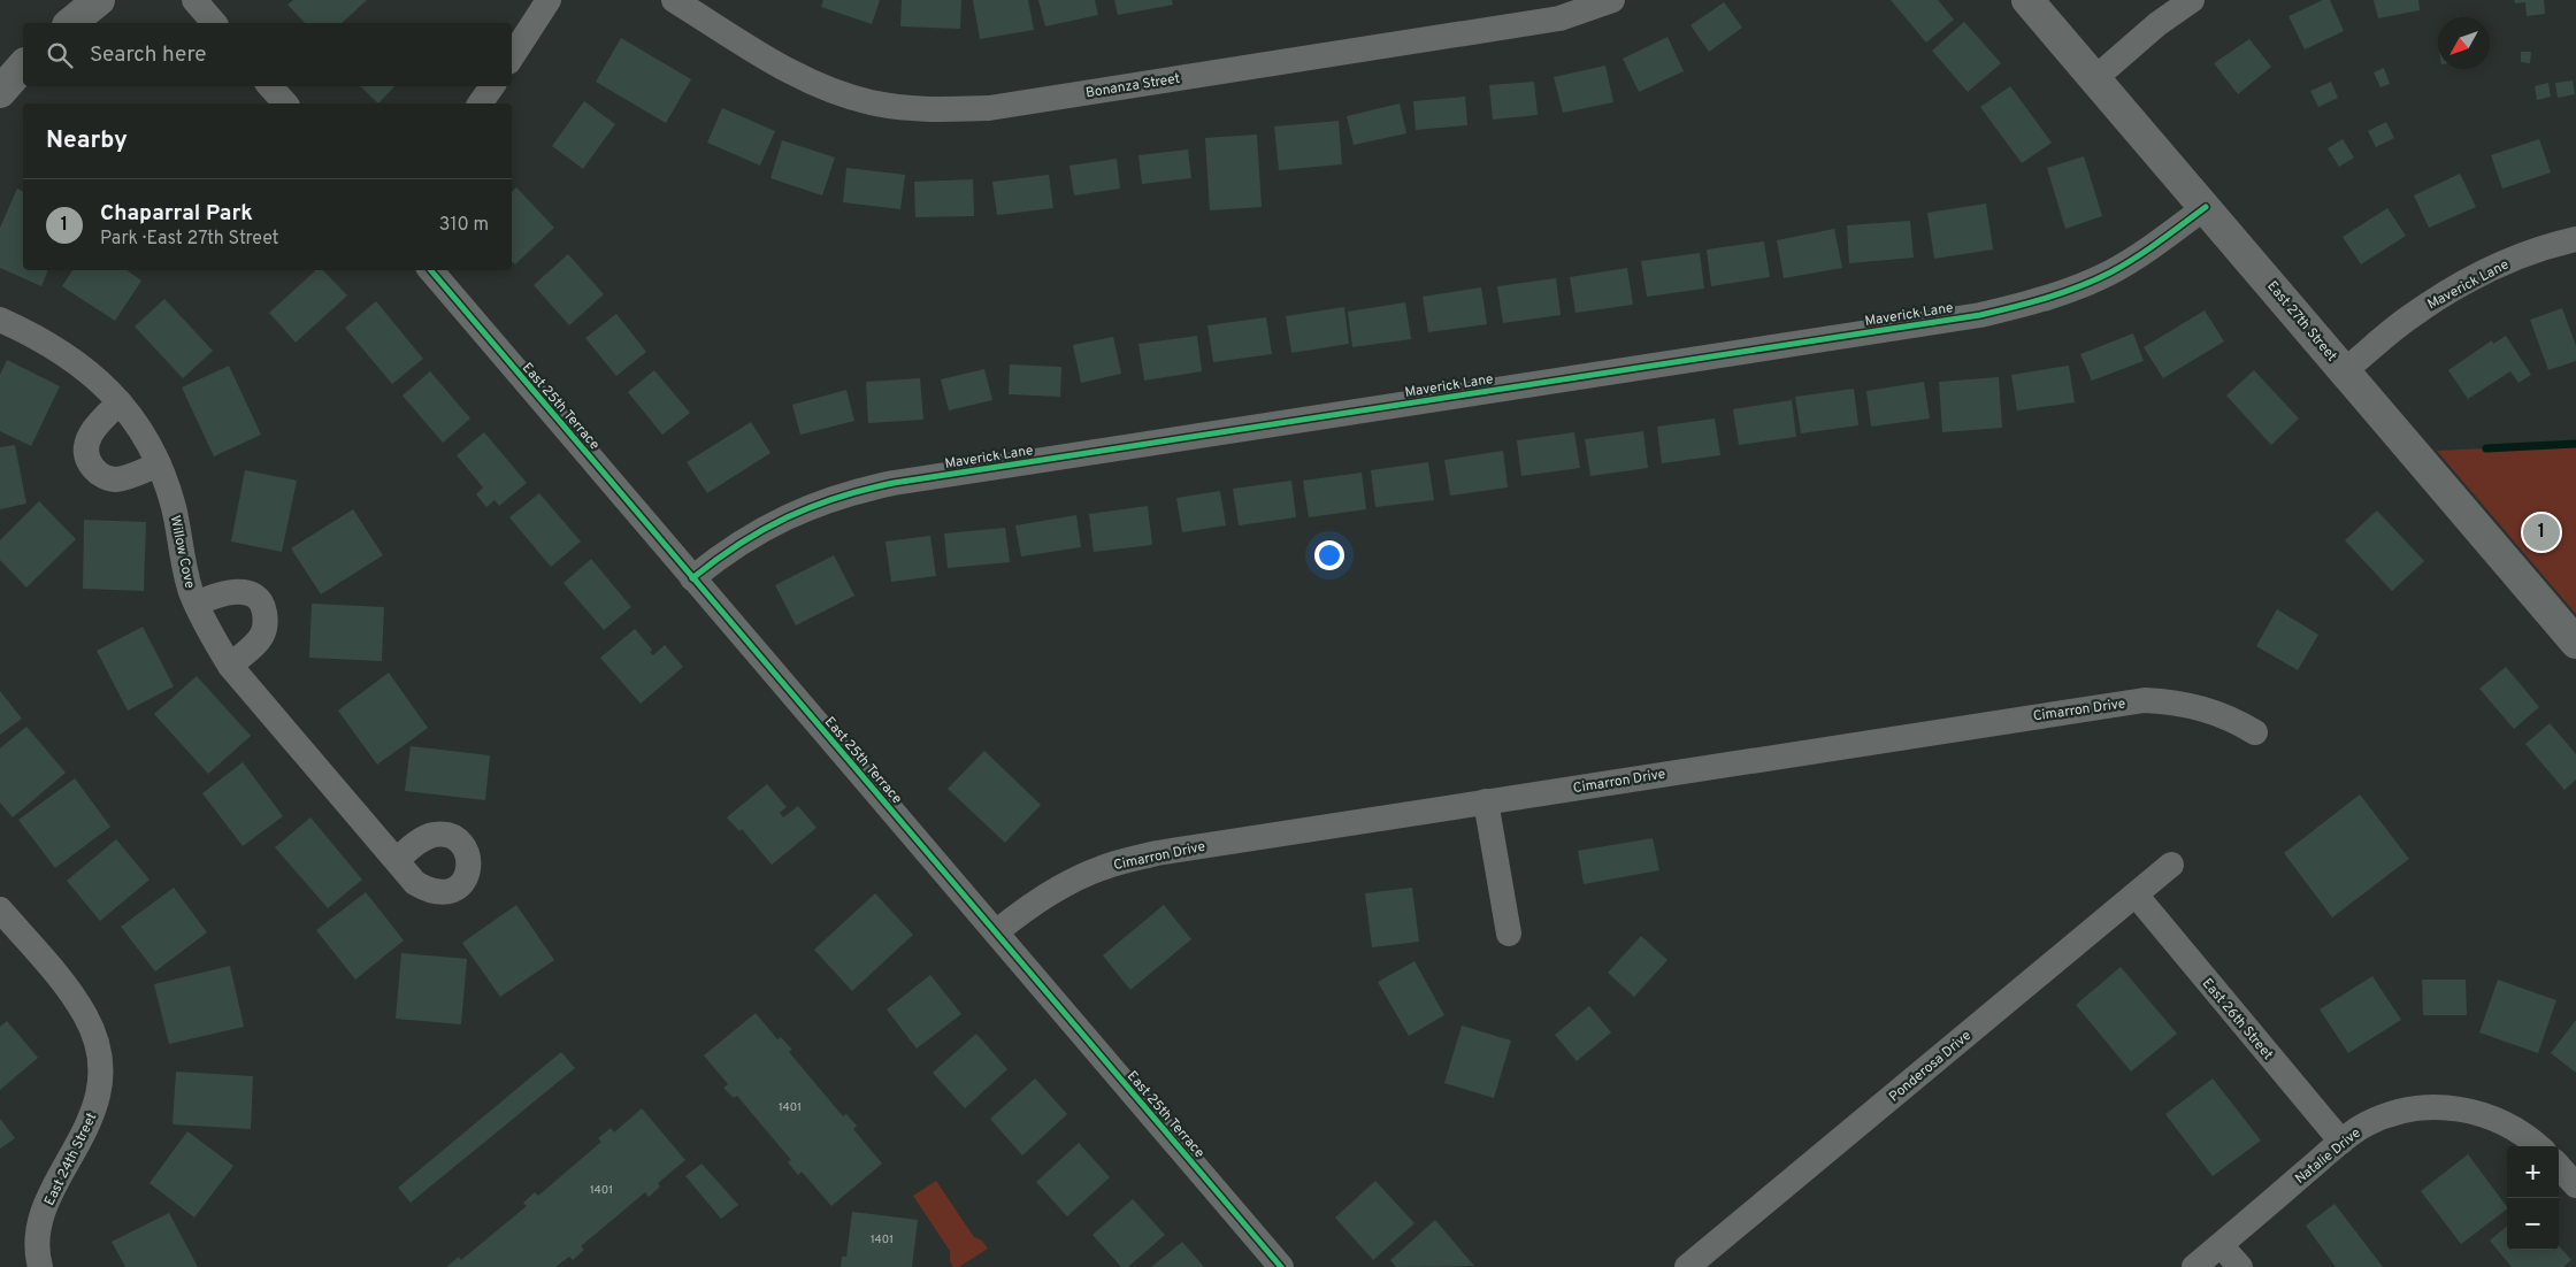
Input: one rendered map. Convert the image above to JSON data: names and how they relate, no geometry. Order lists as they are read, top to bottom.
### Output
{
  "streets": {
    "street": [
      "Bonanza Street",
      "Maverick Lane",
      "East 27th Street",
      "East 25th Terrace",
      "Willow Cove",
      "Cimarron Drive",
      "East 26th Street",
      "Ponderosa Drive",
      "Natalie Drive",
      "East 24th Street"
    ]
  },
  "crossings": [
    ["Maverick Lane", "East 27th Street"],
    ["Maverick Lane", "East 25th Terrace"],
    ["East 25th Terrace", "Cimarron Drive"],
    ["East 26th Street", "Ponderosa Drive"],
    ["East 26th Street", "Natalie Drive"]
  ],
  "house_numbers": ["1401", "1401", "1401"],
  "north": "bottom left",
  "page": {
    "search": "Search here",
    "heading": "Nearby",
    "list": [
      {
        "mark": "1",
        "name": "Chaparral Park",
        "note": "Park · East 27th Street",
        "value": "310 m"
      }
    ],
    "pins": "1",
    "map_buttons": ["+", "−"]
  }
}
